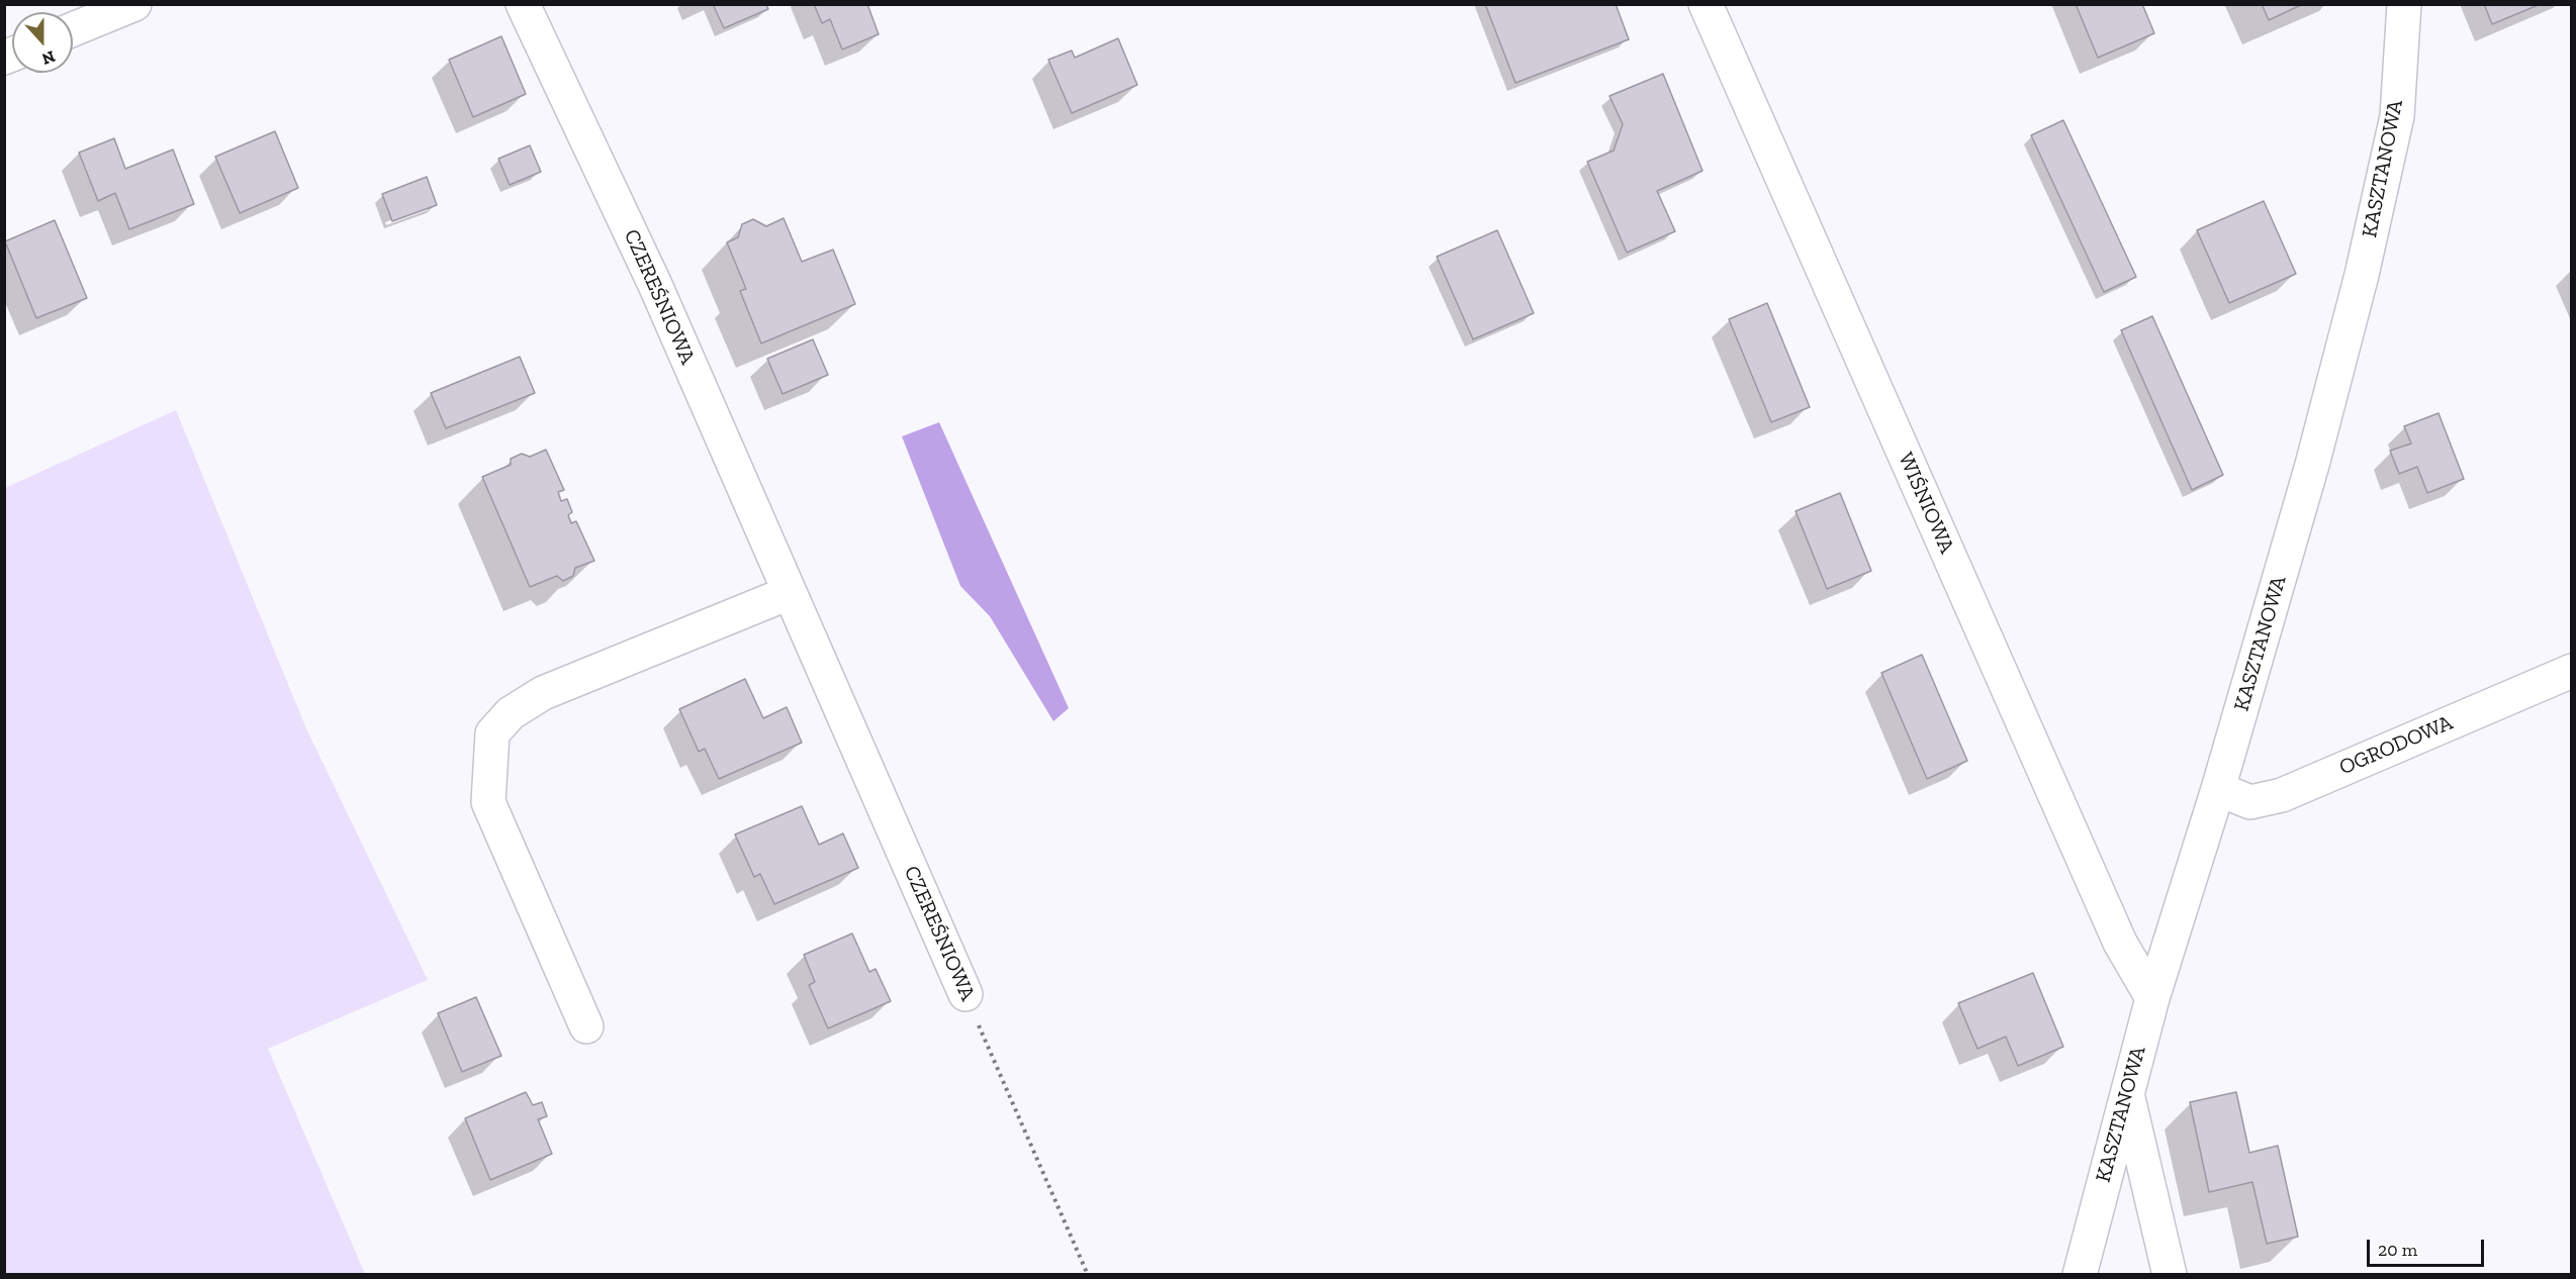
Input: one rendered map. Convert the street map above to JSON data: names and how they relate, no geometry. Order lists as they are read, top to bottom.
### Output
{
  "streets": {
    "street": [
      "KASZTANOWA",
      "CZEREŚNIOWA",
      "WIŚNIOWA",
      "OGRODOWA"
    ]
  },
  "crossings": [
    ["KASZTANOWA", "WIŚNIOWA"],
    ["KASZTANOWA", "OGRODOWA"]
  ],
  "scale_bar": "20 m",
  "north": "bottom"
}
